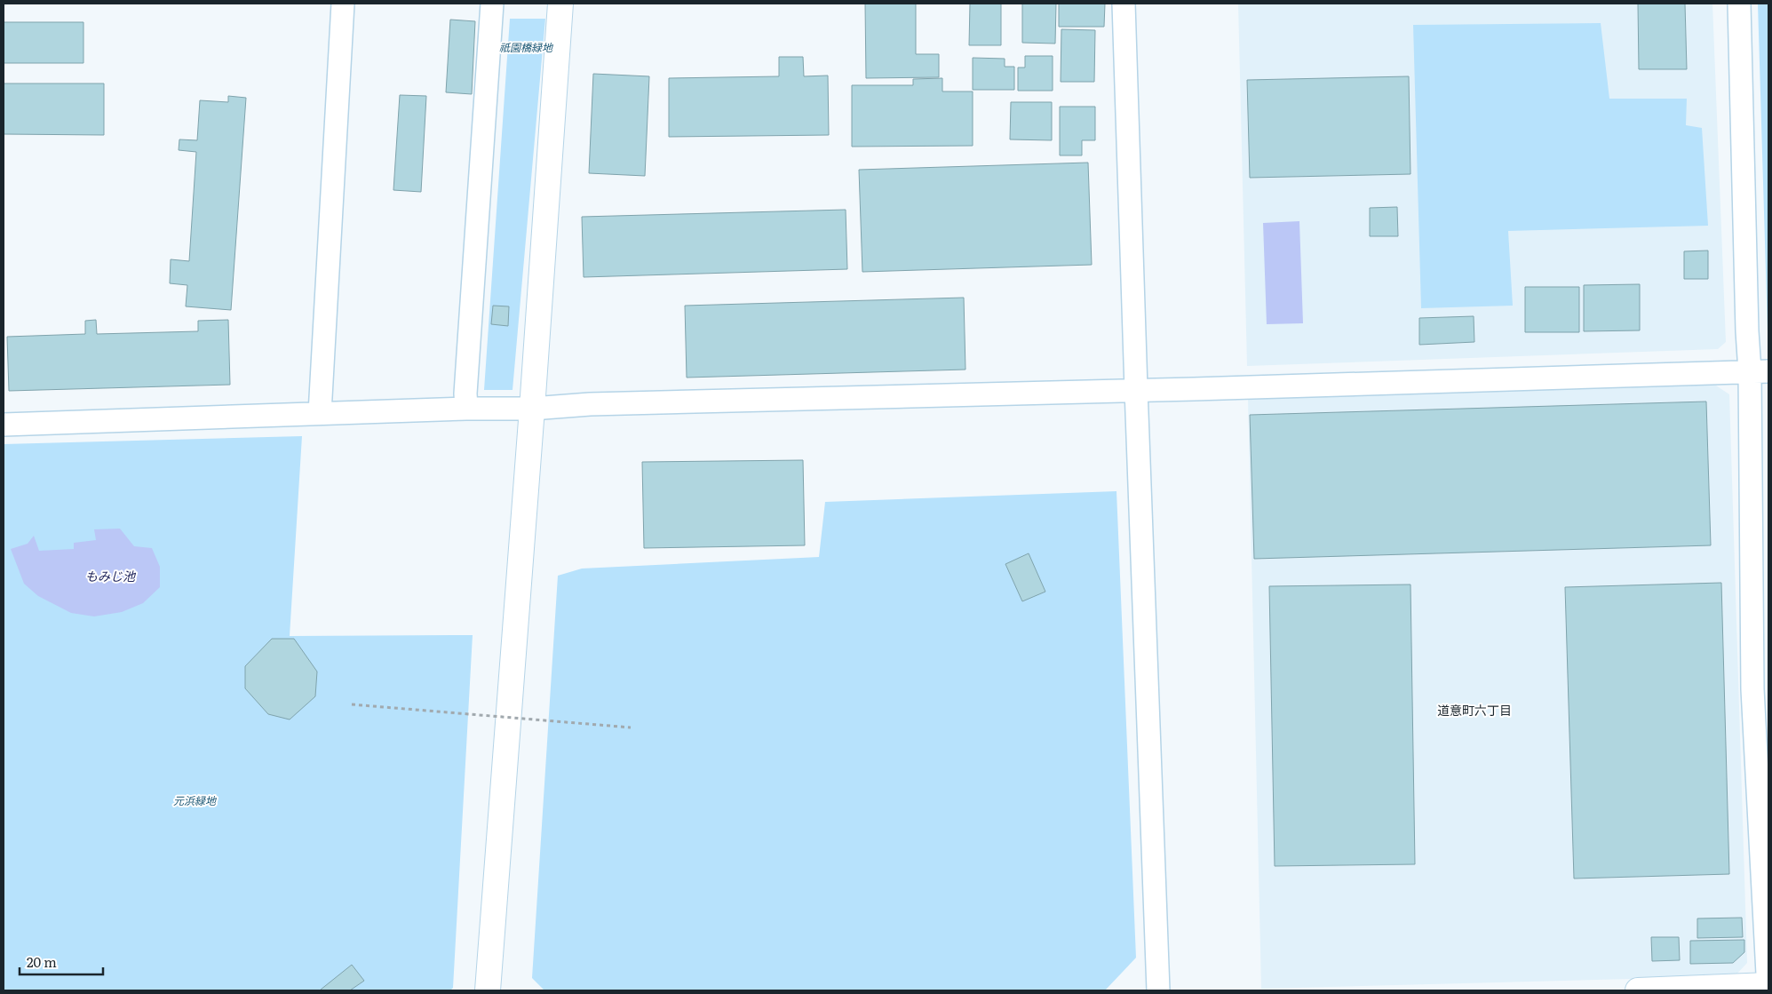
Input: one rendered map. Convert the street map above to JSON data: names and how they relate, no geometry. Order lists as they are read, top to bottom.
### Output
{
  "districts": ["道意町六丁目"],
  "water": ["もみじ池"],
  "parks": ["祇園橋緑地", "元浜緑地"],
  "scale_bar": "20 m"
}
